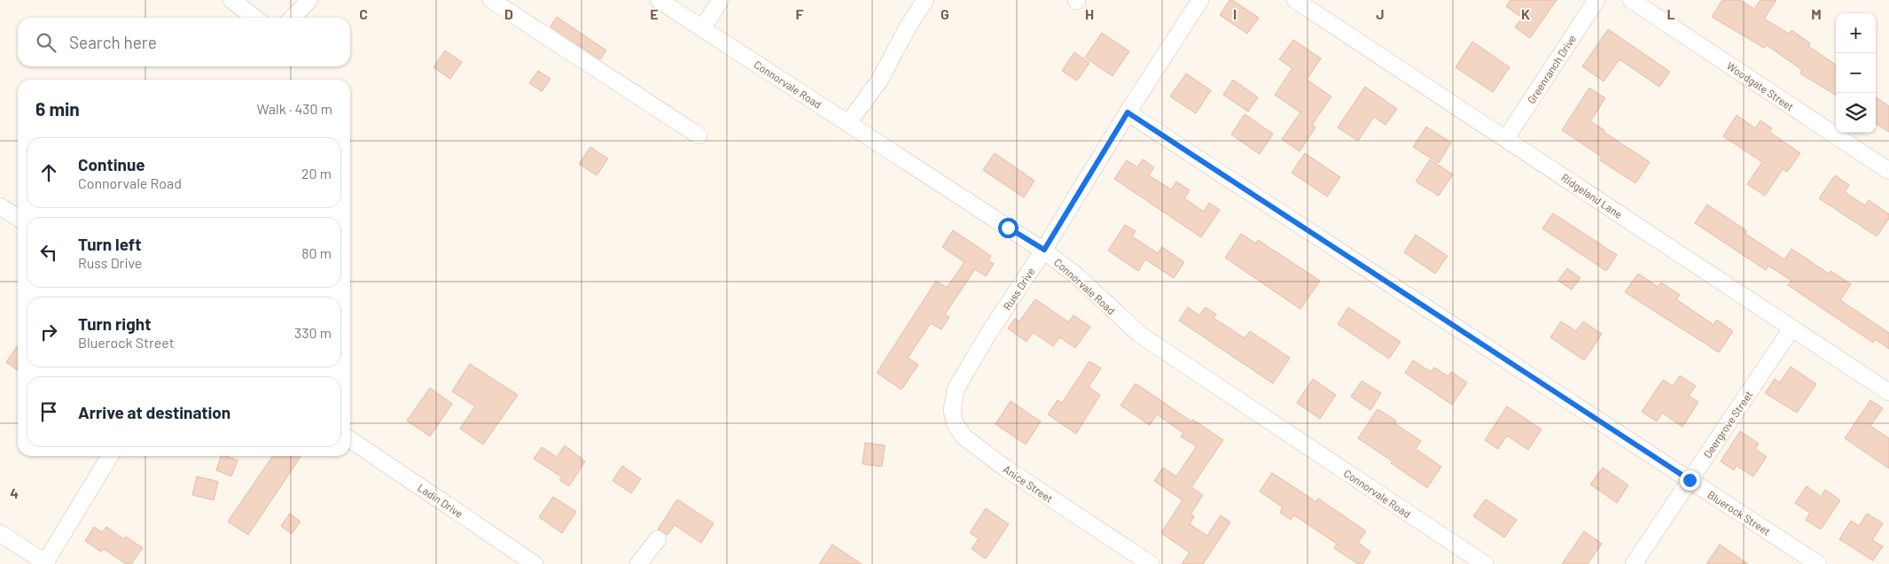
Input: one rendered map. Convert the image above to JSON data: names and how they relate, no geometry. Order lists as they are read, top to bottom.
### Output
{
  "streets": {
    "street": [
      "Greenranch Drive",
      "Connorvale Road",
      "Woodgate Street",
      "Ridgeland Lane",
      "Russ Drive",
      "Deergrove Street",
      "Anice Street",
      "Ladin Drive",
      "Bluerock Street"
    ]
  },
  "crossings": [
    ["Greenranch Drive", "Ridgeland Lane"],
    ["Connorvale Road", "Russ Drive"],
    ["Ridgeland Lane", "Deergrove Street"],
    ["Russ Drive", "Anice Street"],
    ["Russ Drive", "Bluerock Street"],
    ["Deergrove Street", "Bluerock Street"]
  ],
  "page": {
    "map_buttons": ["+", "−"],
    "search": "Search here",
    "heading": ["6 min", "Walk · 430 m"],
    "list": [
      ["Continue", "Connorvale Road", "20 m"],
      ["Turn left", "Russ Drive", "80 m"],
      ["Turn right", "Bluerock Street", "330 m"],
      "Arrive at destination"
    ]
  },
  "grid": {
    "columns": [
      "C",
      "D",
      "E",
      "F",
      "G",
      "H",
      "I",
      "J",
      "K",
      "L",
      "M"
    ],
    "rows": ["4"]
  }
}
